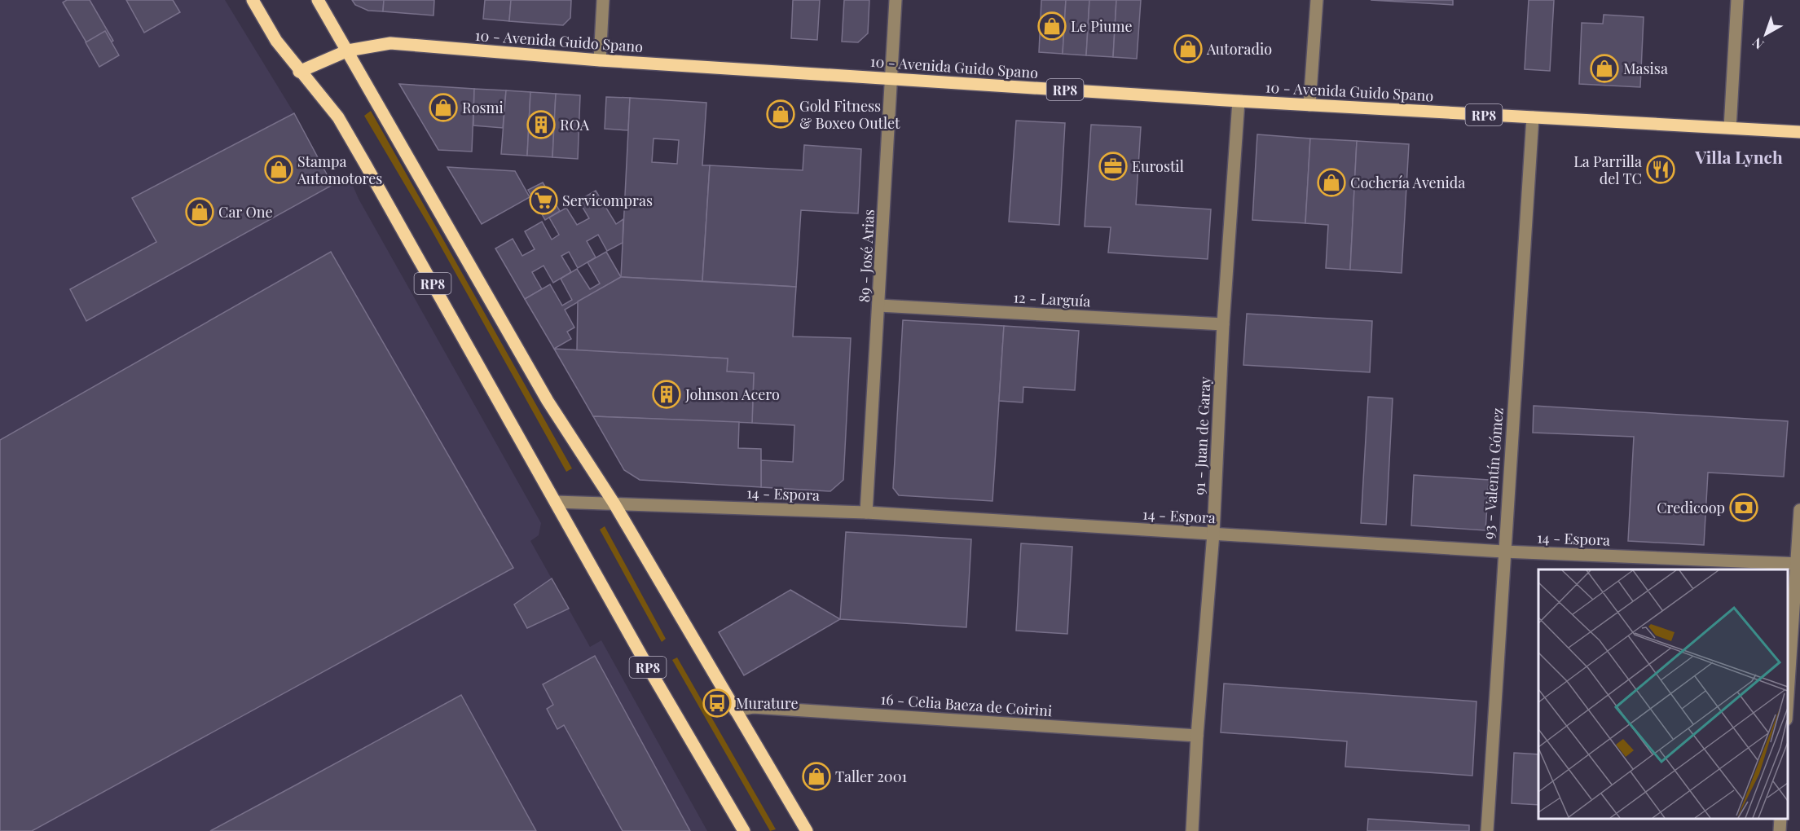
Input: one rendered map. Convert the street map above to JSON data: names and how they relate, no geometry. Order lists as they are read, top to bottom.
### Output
{
  "streets": {
    "main road": ["10 - Avenida Guido Spano", "RP8"],
    "street": [
      "89 - José Arias",
      "12 - Larguía",
      "91 - Juan de Garay",
      "93 - Valentín Gómez",
      "14 - Espora",
      "16 - Celia Baeza de Coirini"
    ]
  },
  "crossings": [
    ["10 - Avenida Guido Spano", "RP8"],
    ["10 - Avenida Guido Spano", "89 - José Arias"],
    ["10 - Avenida Guido Spano", "91 - Juan de Garay"],
    ["10 - Avenida Guido Spano", "93 - Valentín Gómez"],
    ["RP8", "14 - Espora"],
    ["RP8", "16 - Celia Baeza de Coirini"],
    ["89 - José Arias", "12 - Larguía"],
    ["89 - José Arias", "14 - Espora"],
    ["12 - Larguía", "91 - Juan de Garay"],
    ["91 - Juan de Garay", "14 - Espora"],
    ["91 - Juan de Garay", "16 - Celia Baeza de Coirini"],
    ["93 - Valentín Gómez", "14 - Espora"]
  ],
  "districts": ["Villa Lynch"],
  "places": {
    "shop": [
      "Le Piume",
      "Autoradio",
      "Masisa",
      "Rosmi",
      "Gold Fitness & Boxeo Outlet",
      "Stampa Automotores",
      "Cochería Avenida",
      "Car One",
      "Taller 2001"
    ],
    "building": ["ROA", "Johnson Acero"],
    "office": ["Eurostil"],
    "restaurant": ["La Parrilla del TC"],
    "supermarket": ["Servicompras"],
    "bank": ["Credicoop"],
    "bus stop": ["Murature"]
  },
  "north": "bottom left"
}
